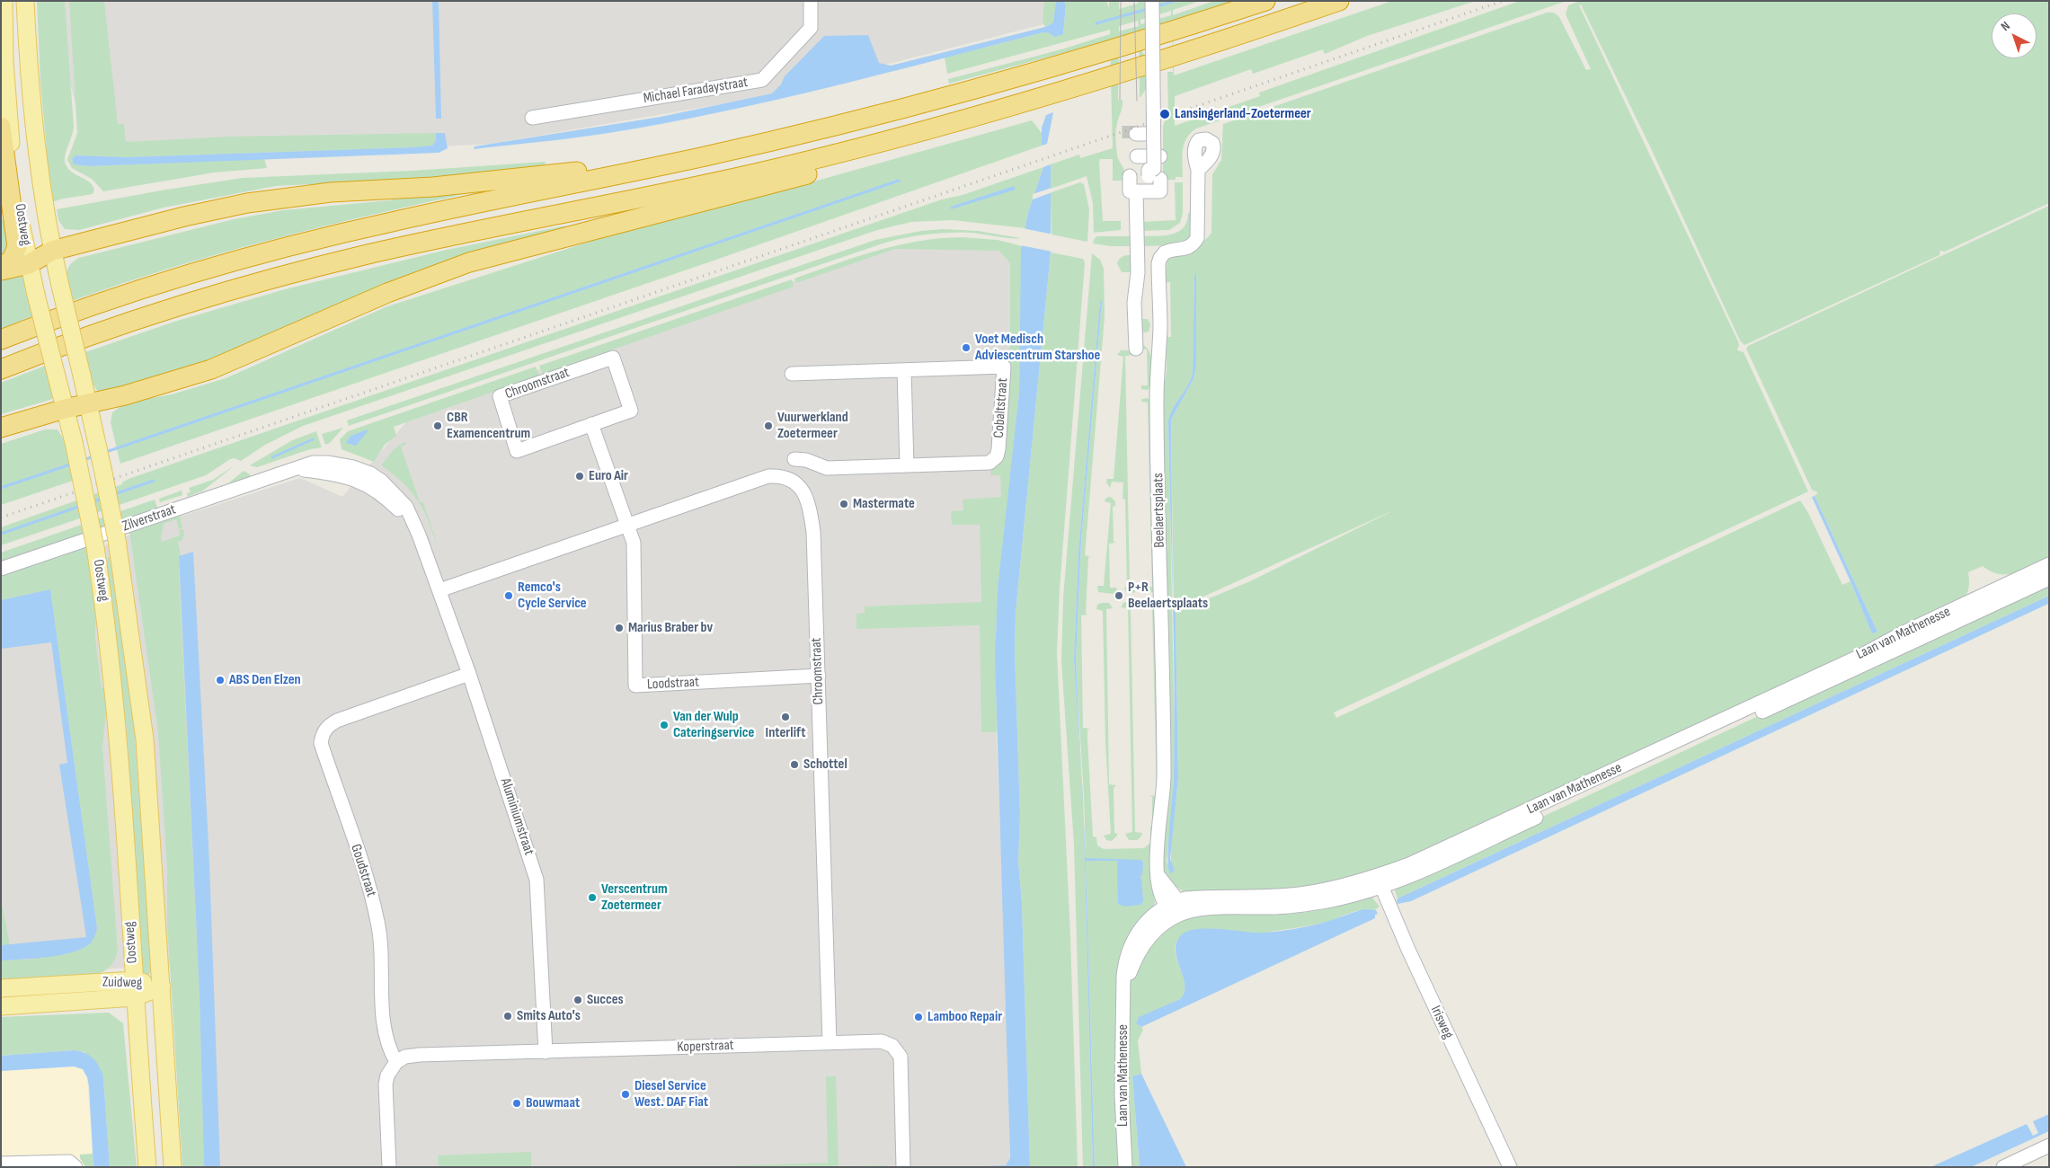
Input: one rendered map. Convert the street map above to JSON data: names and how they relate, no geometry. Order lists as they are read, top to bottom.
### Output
{
  "streets": {
    "main road": ["Oostweg", "Zuidweg"],
    "street": [
      "Michael Faradaystraat",
      "Chroomstraat",
      "Cobaltstraat",
      "Beelaertsplaats",
      "Zilverstraat",
      "Laan van Mathenesse",
      "Loodstraat",
      "Aluminiumstraat",
      "Goudstraat",
      "Irisweg",
      "Koperstraat"
    ]
  },
  "crossings": [
    ["Oostweg", "Zuidweg"],
    ["Chroomstraat", "Zilverstraat"],
    ["Chroomstraat", "Loodstraat"],
    ["Chroomstraat", "Aluminiumstraat"],
    ["Chroomstraat", "Koperstraat"],
    ["Beelaertsplaats", "Laan van Mathenesse"],
    ["Zilverstraat", "Aluminiumstraat"],
    ["Laan van Mathenesse", "Irisweg"],
    ["Aluminiumstraat", "Goudstraat"],
    ["Aluminiumstraat", "Koperstraat"],
    ["Goudstraat", "Koperstraat"]
  ],
  "places": [
    "Lansingerland-Zoetermeer",
    "Voet Medisch Adviescentrum Starshoe",
    "CBR Examencentrum",
    "Vuurwerkland Zoetermeer",
    "Euro Air",
    "Mastermate",
    "Remco's Cycle Service",
    "P+R Beelaertsplaats",
    "Marius Braber bv",
    "ABS Den Elzen",
    "Interlift",
    "Van der Wulp Cateringservice",
    "Schottel",
    "Verscentrum Zoetermeer",
    "Succes",
    "Smits Auto's",
    "Lamboo Repair",
    "Diesel Service West. DAF Fiat",
    "Bouwmaat"
  ],
  "north": "top left"
}
